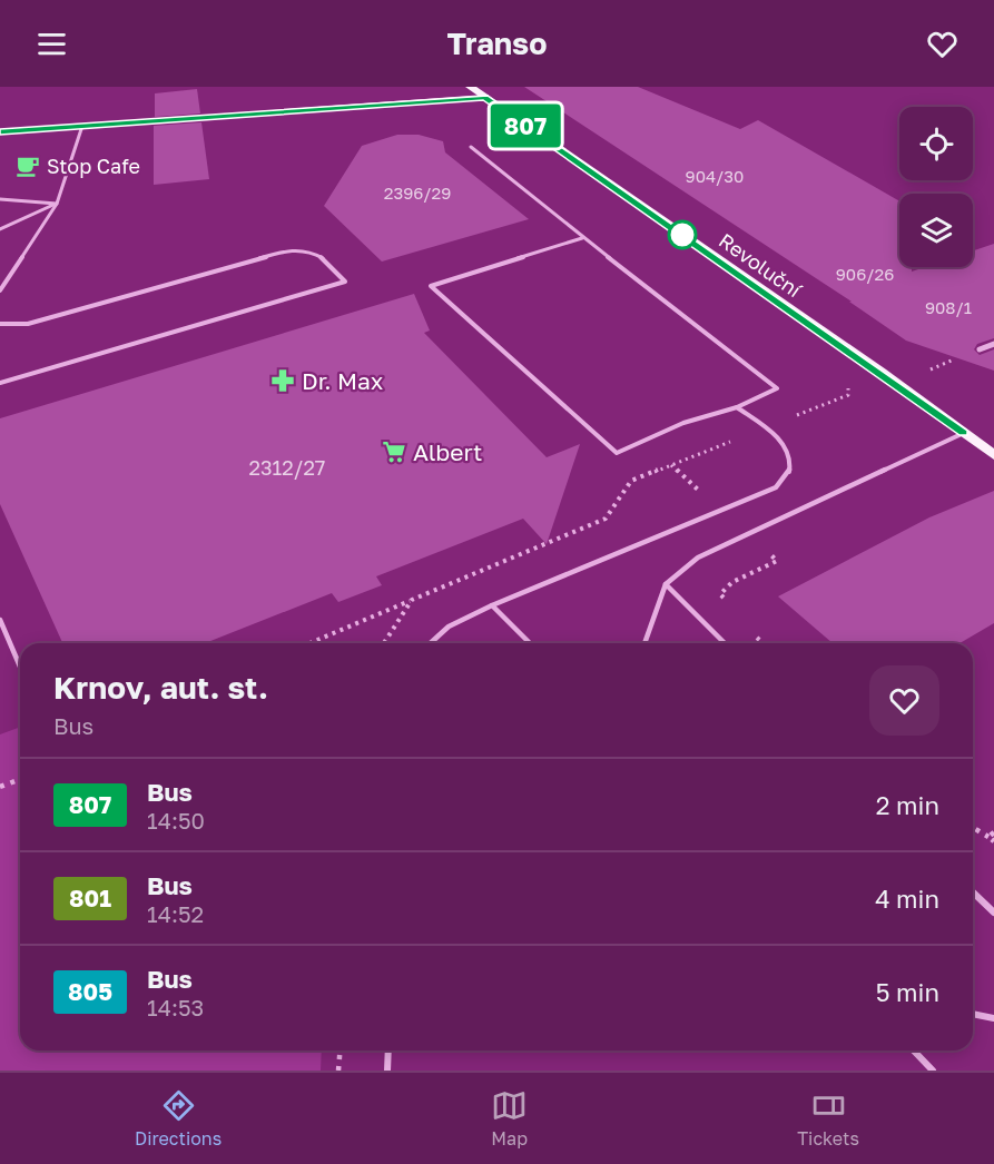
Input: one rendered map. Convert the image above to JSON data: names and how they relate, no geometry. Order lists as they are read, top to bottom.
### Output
{
  "streets": {
    "main road": ["Revoluční"]
  },
  "places": {
    "cafe": ["Stop Cafe"],
    "pharmacy": ["Dr. Max"],
    "supermarket": ["Albert"]
  },
  "lines": ["bus line 807"],
  "house_numbers": [
    "904/30",
    "2396/29",
    "906/26",
    "908/1",
    "2312/27"
  ],
  "page": {
    "header": "Transo",
    "on_map": "807",
    "heading": ["Krnov, aut. st.", "Bus"],
    "list": [
      {
        "mark": "807",
        "name": "Bus",
        "note": "14:50",
        "value": "2 min"
      },
      {
        "mark": "801",
        "name": "Bus",
        "note": "14:52",
        "value": "4 min"
      },
      {
        "mark": "805",
        "name": "Bus",
        "note": "14:53",
        "value": "5 min"
      }
    ],
    "tabs": ["Directions", "Map", "Tickets"]
  }
}
